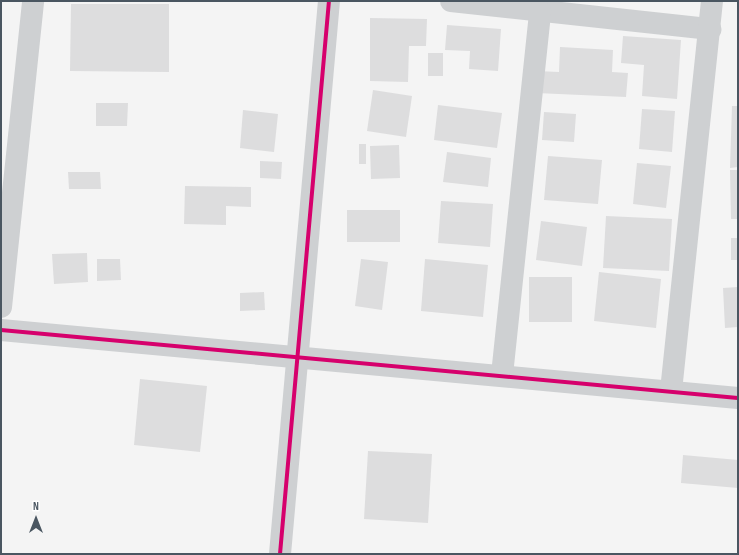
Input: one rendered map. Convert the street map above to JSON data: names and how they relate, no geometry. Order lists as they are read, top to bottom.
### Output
{
  "north": "top"
}
